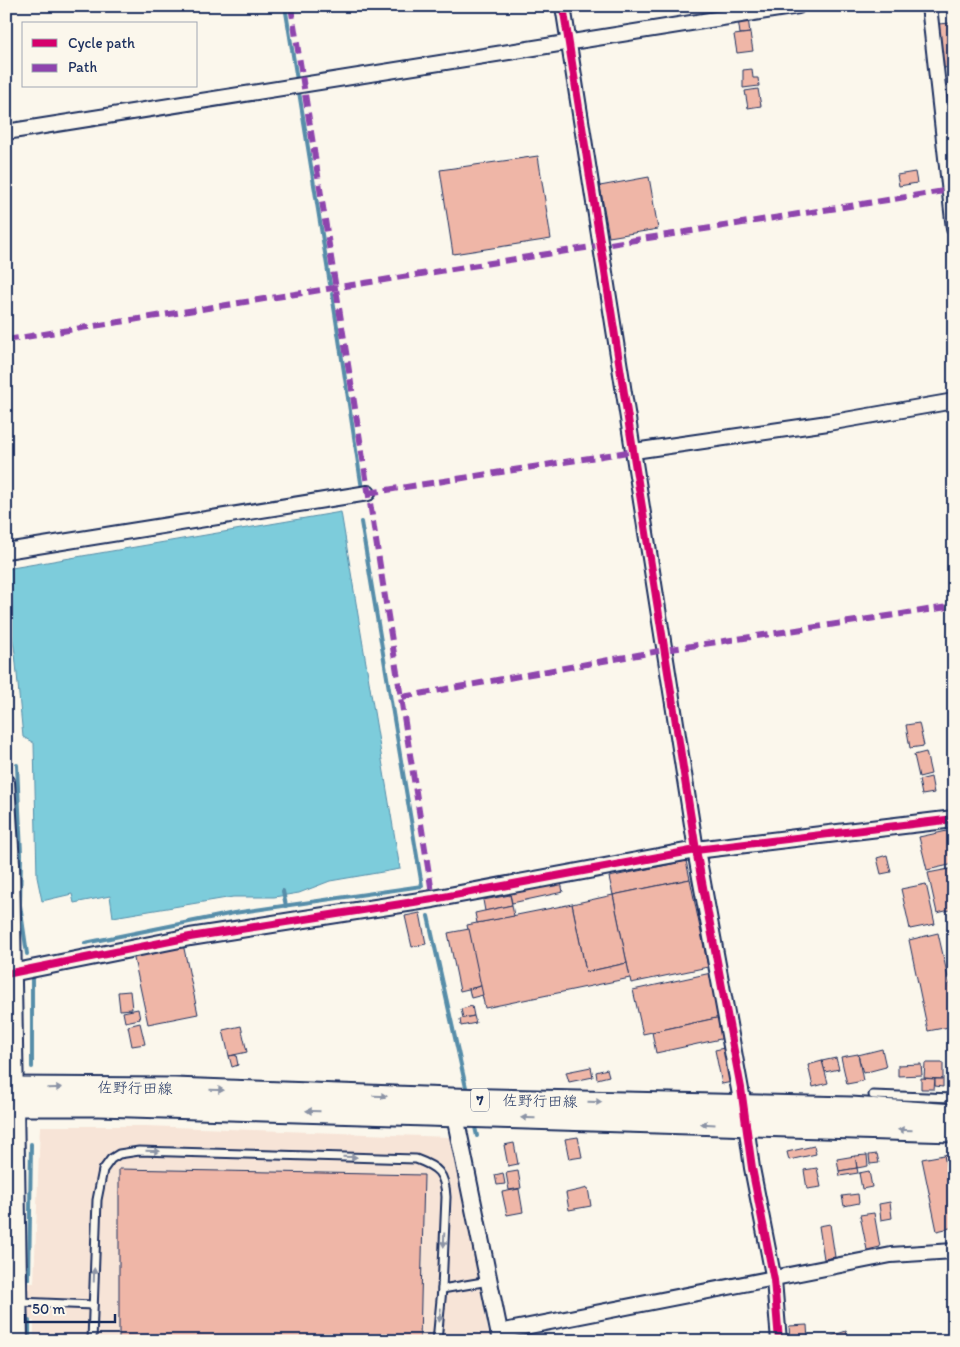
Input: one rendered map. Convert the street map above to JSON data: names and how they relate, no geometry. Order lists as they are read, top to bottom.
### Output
{
  "streets": {
    "main road": ["佐野行田線", "7"]
  },
  "legend": ["Cycle path", "Path"],
  "scale_bar": "50 m"
}
